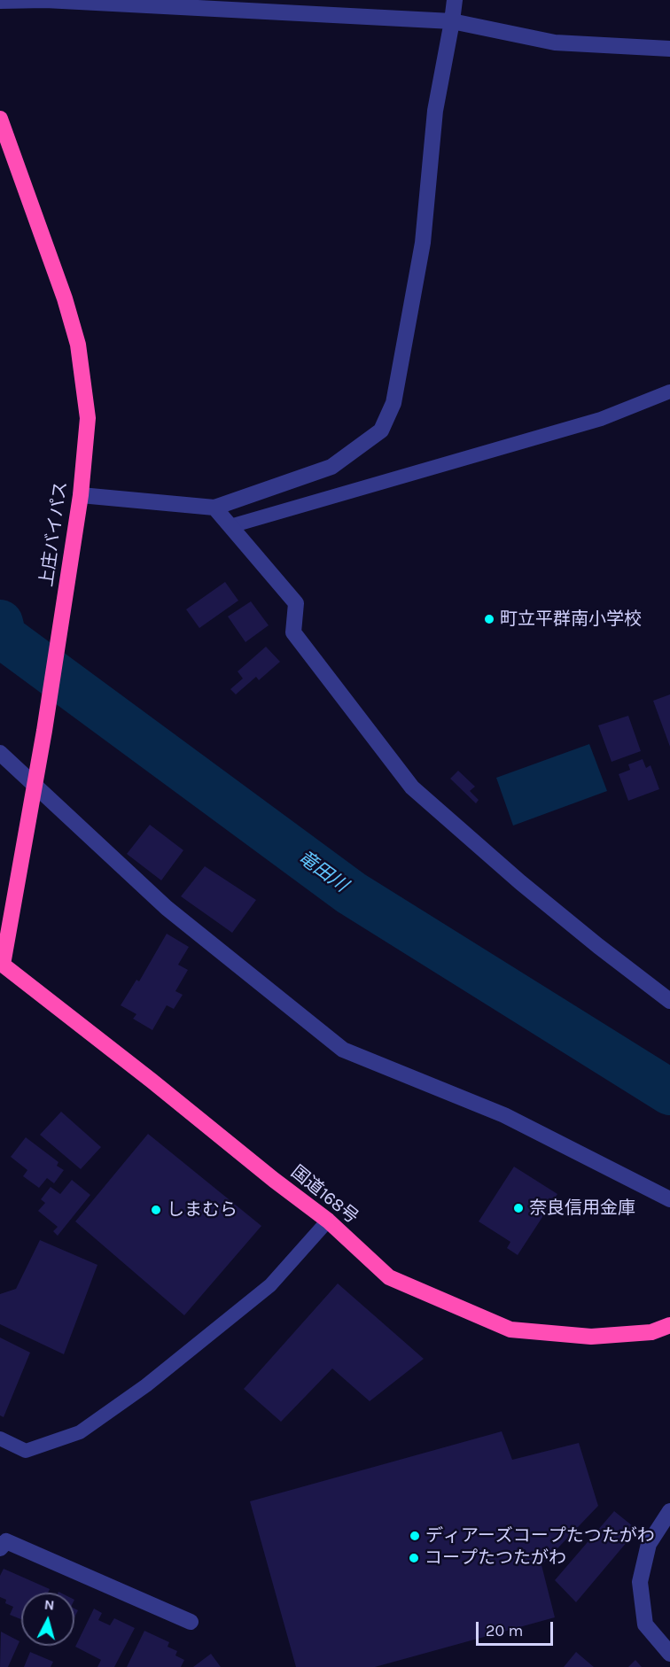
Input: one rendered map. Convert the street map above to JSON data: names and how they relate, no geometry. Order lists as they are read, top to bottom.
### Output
{
  "streets": {
    "highway": ["上庄バイパス", "国道168号"]
  },
  "crossings": [
    ["上庄バイパス", "国道168号"]
  ],
  "water": ["竜田川"],
  "places": [
    "町立平群南小学校",
    "奈良信用金庫",
    "しまむら",
    "ディアーズコープたつたがわ",
    "コープたつたがわ"
  ],
  "scale_bar": "20 m",
  "north": "top"
}
